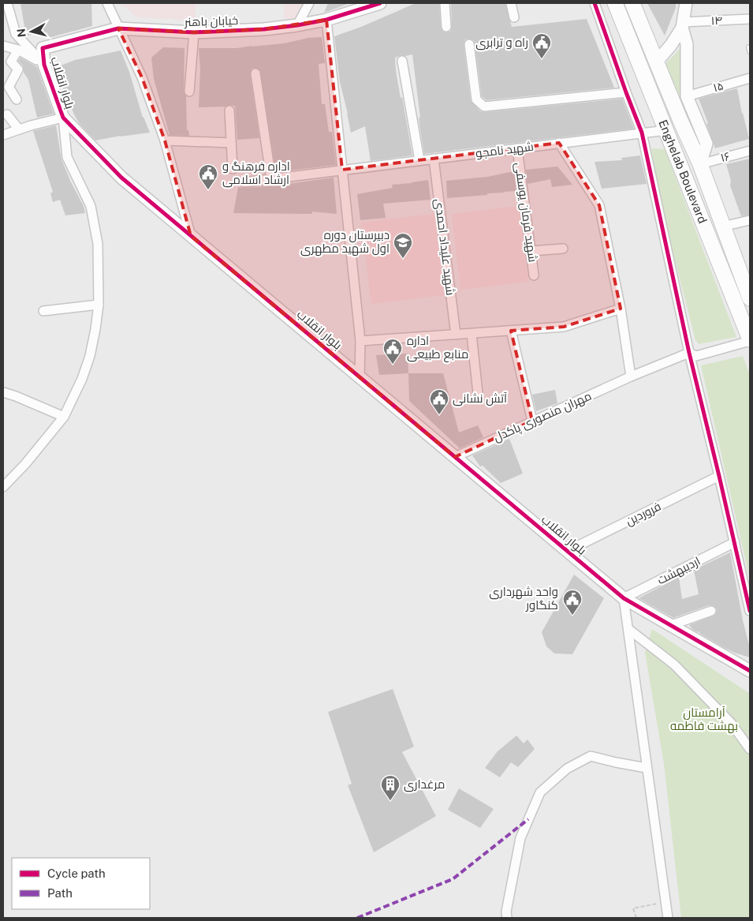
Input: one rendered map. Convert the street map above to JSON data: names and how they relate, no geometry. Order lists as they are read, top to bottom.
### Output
{
  "streets": {
    "main road": ["Enghelab Boulevard"],
    "street": [
      "۱۴",
      "خیابان باهنر",
      "بلوار انقلاب",
      "۱۵",
      "شهید نامجو",
      "۱۶",
      "شهید فرمان یوسفی",
      "شهید علیداد احمدی",
      "مهران منصوری پاکدل",
      "فروردین",
      "اردیبهشت"
    ]
  },
  "crossings": [
    ["خیابان باهنر", "بلوار انقلاب"],
    ["بلوار انقلاب", "مهران منصوری پاکدل"],
    ["بلوار انقلاب", "فروردین"],
    ["بلوار انقلاب", "اردیبهشت"],
    ["شهید نامجو", "Enghelab Boulevard"],
    ["شهید نامجو", "شهید فرمان یوسفی"],
    ["شهید نامجو", "شهید علیداد احمدی"],
    ["۱۶", "Enghelab Boulevard"],
    ["Enghelab Boulevard", "مهران منصوری پاکدل"]
  ],
  "parks": ["آرامستان بهشت فاطمه"],
  "places": {
    "public building": [
      "راه و ترابری",
      "اداره فرهنگ و ارشاد اسلامی",
      "اداره منابع طبیعی",
      "آتش نشانی",
      "واحد شهرداری کنگاور"
    ],
    "school or university": ["دبیرستان دوره اول شهید مطهری"],
    "building": ["مرغداری"]
  },
  "legend": ["Cycle path", "Path"],
  "north": "left"
}
